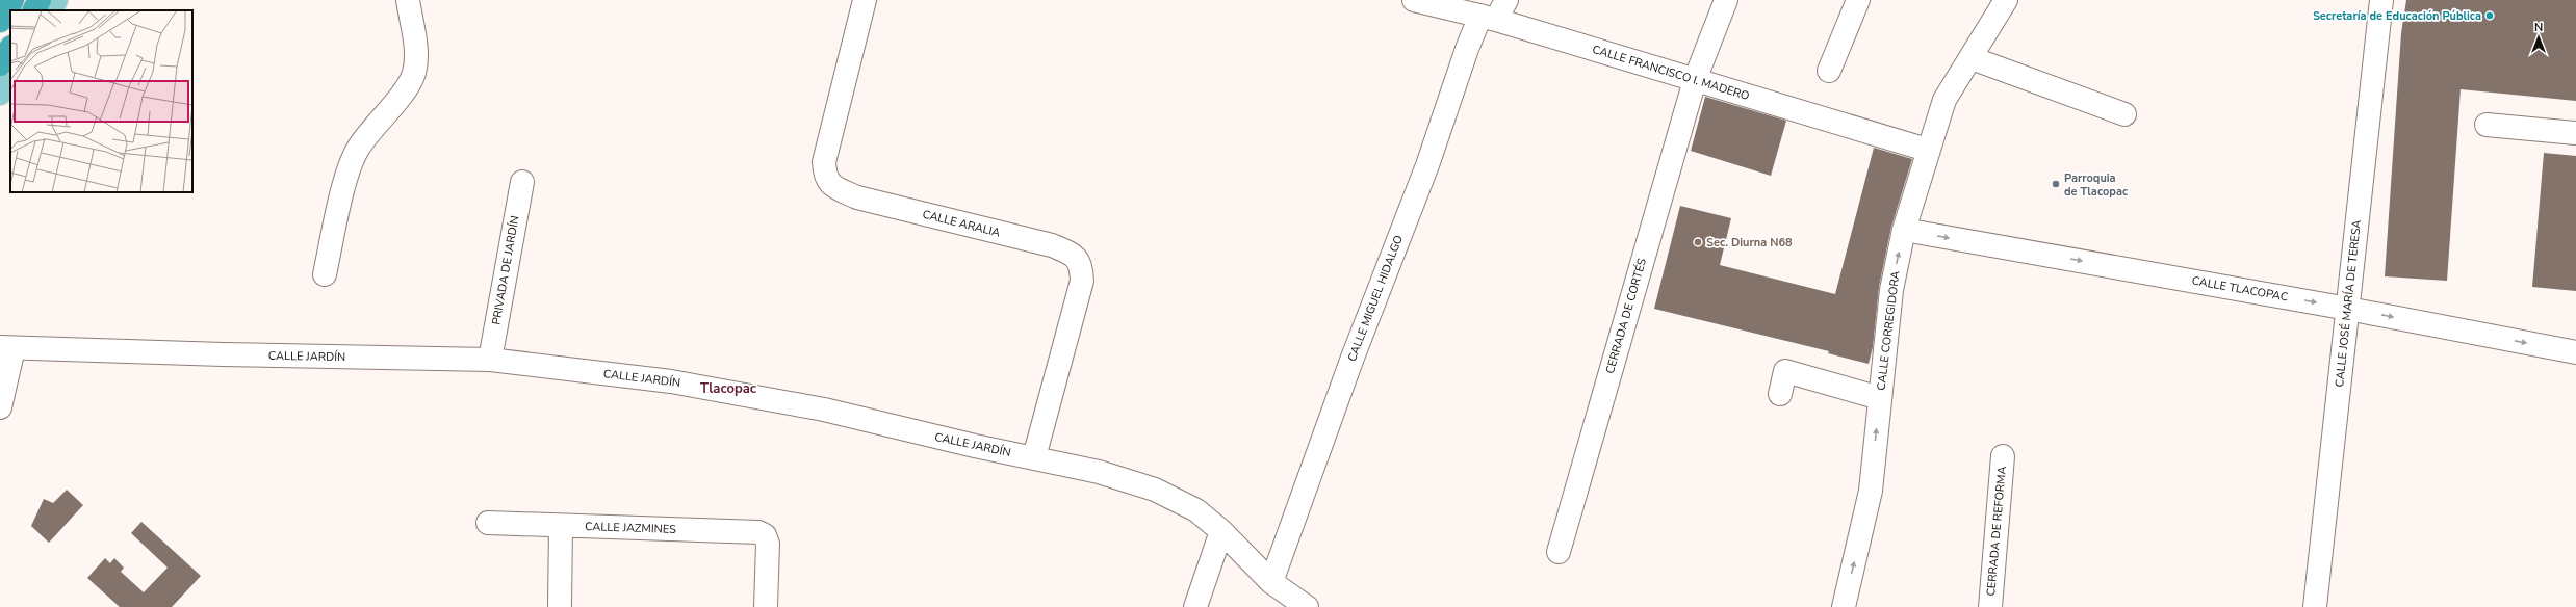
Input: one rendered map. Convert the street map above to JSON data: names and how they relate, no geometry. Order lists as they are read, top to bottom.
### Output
{
  "streets": {
    "street": [
      "CALLE FRANCISCO I. MADERO",
      "CALLE ARALIA",
      "PRIVADA DE JARDÍN",
      "CALLE TLACOPAC",
      "CALLE MIGUEL HIDALGO",
      "CALLE JOSÉ MARÍA DE TERESA",
      "CERRADA DE CORTÉS",
      "CALLE CORREGIDORA",
      "CALLE JARDÍN",
      "CALLE JAZMINES",
      "CERRADA DE REFORMA"
    ]
  },
  "crossings": [
    ["CALLE FRANCISCO I. MADERO", "CALLE MIGUEL HIDALGO"],
    ["CALLE FRANCISCO I. MADERO", "CERRADA DE CORTÉS"],
    ["CALLE FRANCISCO I. MADERO", "CALLE CORREGIDORA"],
    ["CALLE ARALIA", "CALLE JARDÍN"],
    ["PRIVADA DE JARDÍN", "CALLE JARDÍN"],
    ["CALLE TLACOPAC", "CALLE JOSÉ MARÍA DE TERESA"],
    ["CALLE TLACOPAC", "CALLE CORREGIDORA"],
    ["CALLE MIGUEL HIDALGO", "CALLE JARDÍN"]
  ],
  "one_way": ["CALLE TLACOPAC", "CALLE CORREGIDORA"],
  "districts": ["Tlacopac"],
  "places": ["Secretaría de Educación Pública", "Parroquia de Tlacopac", "Sec. Diurna N68"],
  "north": "top"
}
